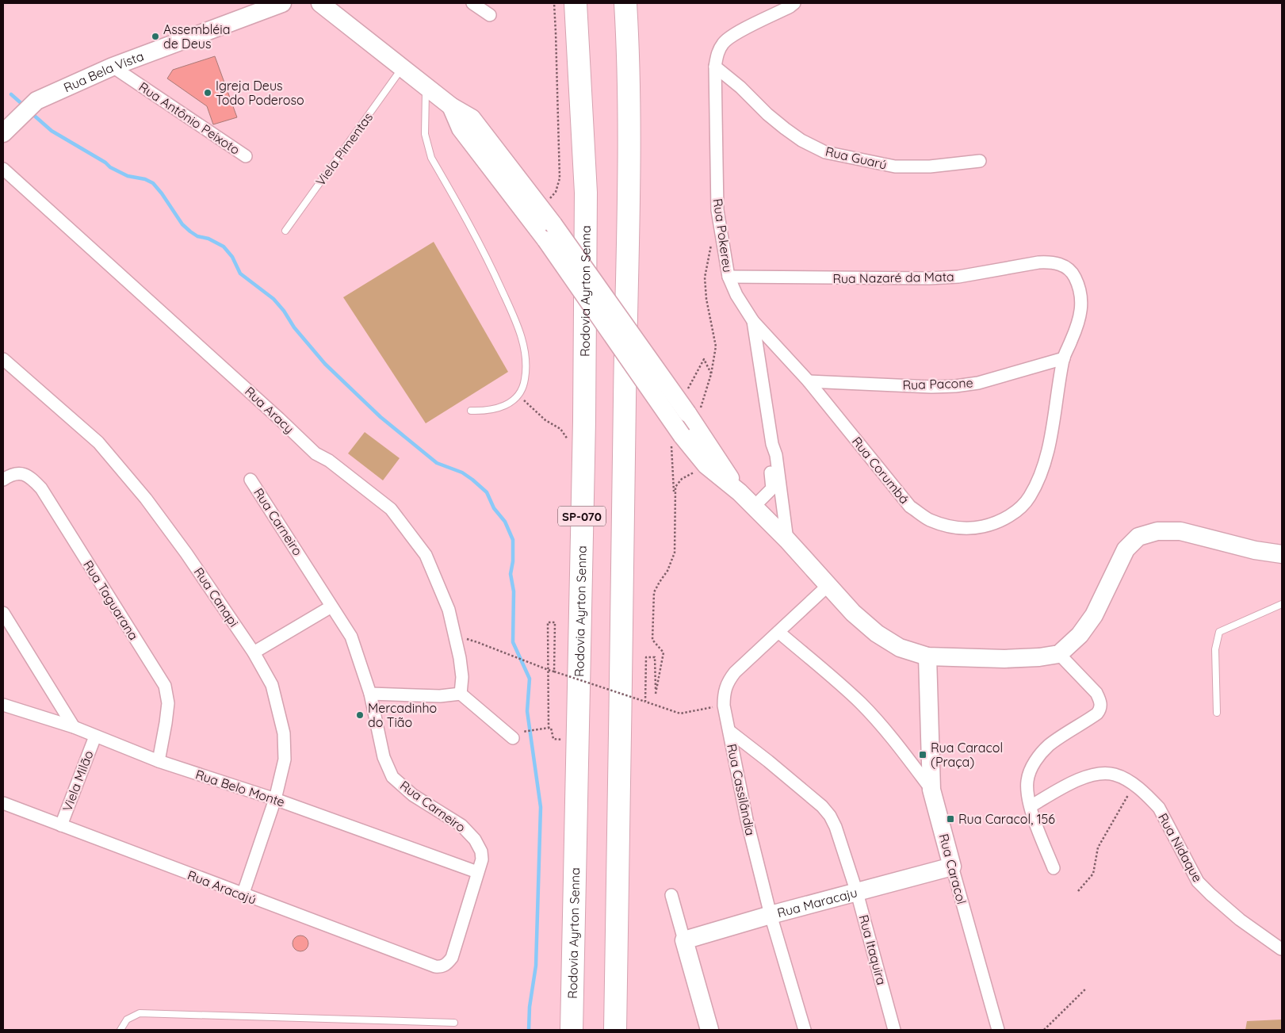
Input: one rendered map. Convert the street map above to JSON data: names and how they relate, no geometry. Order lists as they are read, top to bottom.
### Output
{
  "streets": {
    "highway": ["Rodovia Ayrton Senna", "SP-070"],
    "main road": ["Rua Bela Vista", "Rua Caracol", "Rua Maracaju"],
    "street": [
      "Rua Antônio Peixoto",
      "Rua Guarú",
      "Rua Pokereu",
      "Rua Nazaré da Mata",
      "Rua Pacone",
      "Rua Aracy",
      "Rua Corumbá",
      "Rua Carneiro",
      "Rua Canapi",
      "Rua Taguarana",
      "Viela Milão",
      "Rua Belo Monte",
      "Rua Cassilândia",
      "Rua Nidaque",
      "Rua Aracajú",
      "Rua Itaquira"
    ],
    "lane": ["Viela Pimentas"]
  },
  "crossings": [
    ["Rua Bela Vista", "Rua Antônio Peixoto"],
    ["Rua Guarú", "Rua Pokereu"],
    ["Rua Pokereu", "Rua Nazaré da Mata"],
    ["Rua Pokereu", "Rua Corumbá"],
    ["Rua Nazaré da Mata", "Rua Corumbá"],
    ["Rua Pacone", "Rua Corumbá"],
    ["Rua Carneiro", "Rua Belo Monte"],
    ["Rua Carneiro", "Rua Aracajú"],
    ["Rua Canapi", "Rua Belo Monte"],
    ["Rua Canapi", "Rua Aracajú"],
    ["Rua Taguarana", "Rua Belo Monte"],
    ["Viela Milão", "Rua Belo Monte"],
    ["Viela Milão", "Rua Aracajú"],
    ["Rua Cassilândia", "Rua Maracaju"],
    ["Rua Cassilândia", "Rua Itaquira"],
    ["Rua Caracol", "Rua Maracaju"],
    ["Rua Maracaju", "Rua Itaquira"]
  ],
  "places": {
    "other": ["Assembléia de Deus", "Igreja Deus Todo Poderoso", "Mercadinho do Tião"],
    "transit": ["Rua Caracol (Praça)", "Rua Caracol, 156"]
  }
}
